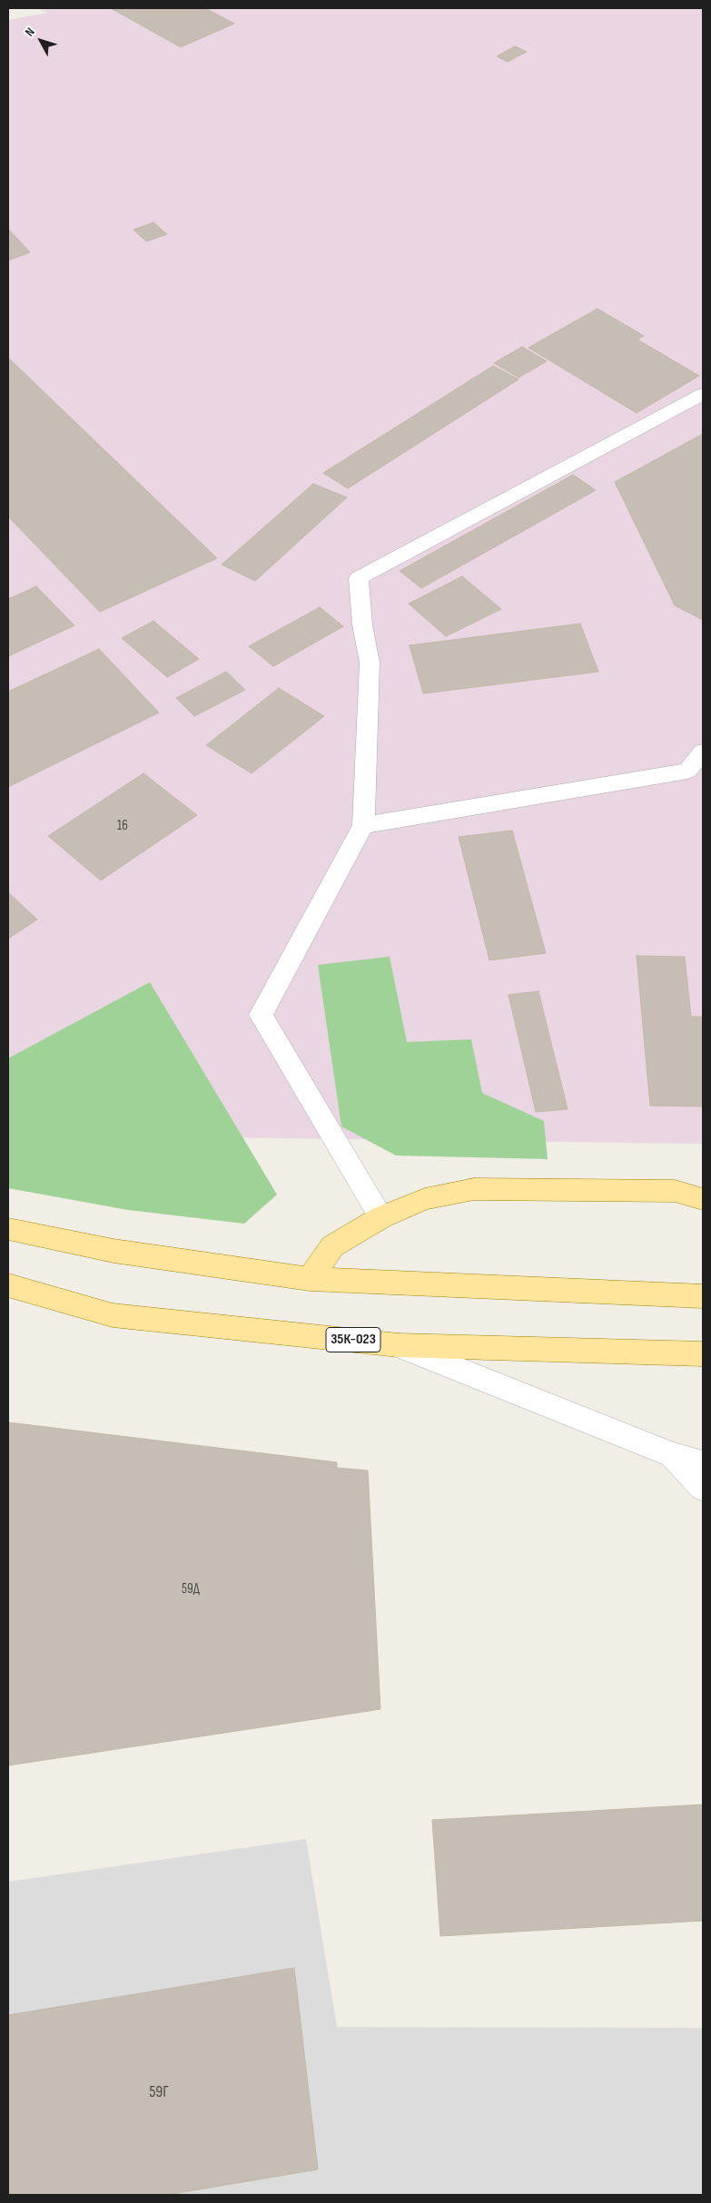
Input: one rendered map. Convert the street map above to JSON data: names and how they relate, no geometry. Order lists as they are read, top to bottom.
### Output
{
  "streets": {
    "main road": ["35К-023"]
  },
  "house_numbers": ["16", "59Д", "59Г"],
  "north": "top left"
}
